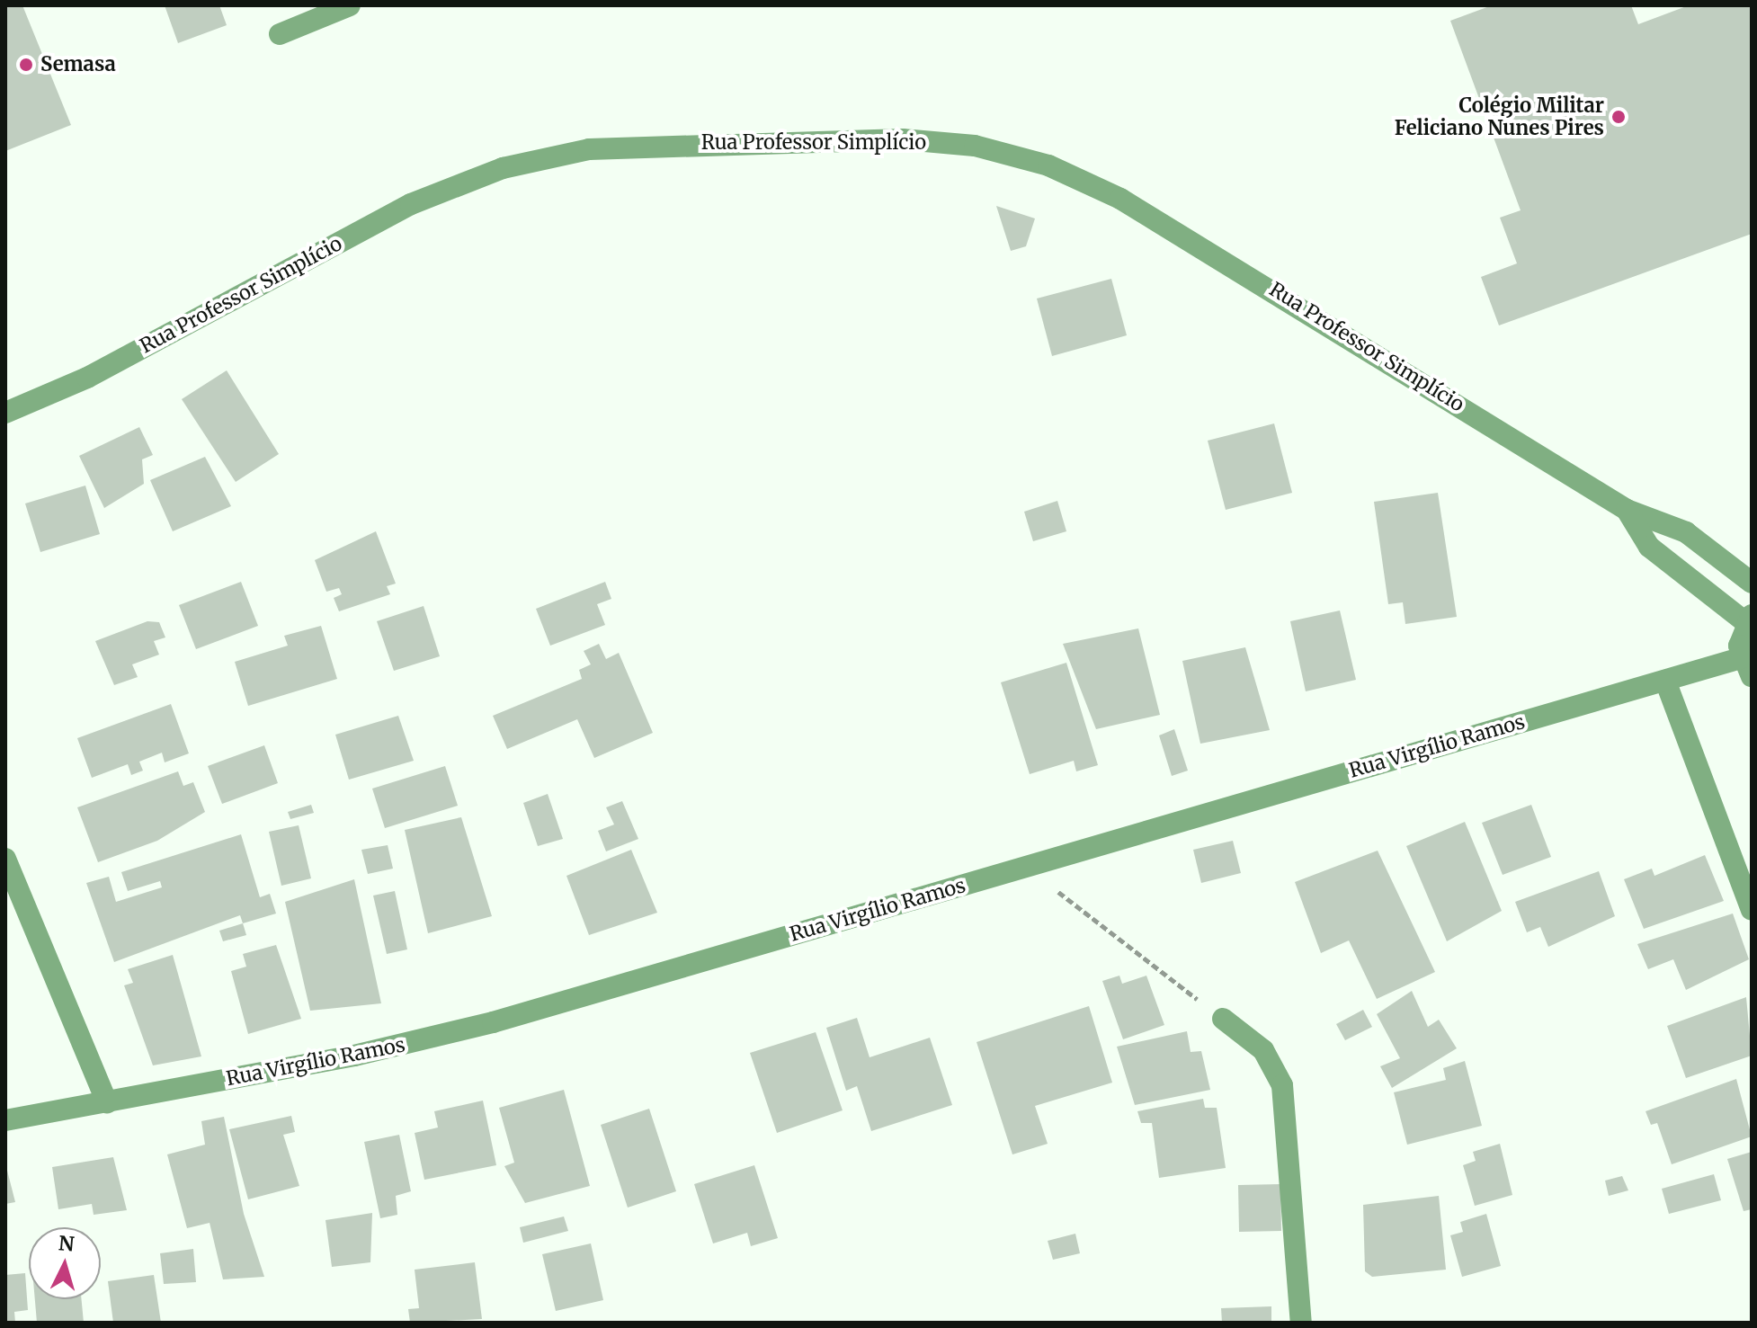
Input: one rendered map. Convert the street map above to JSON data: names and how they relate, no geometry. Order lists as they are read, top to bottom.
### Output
{
  "streets": {
    "street": ["Rua Professor Simplício", "Rua Virgílio Ramos"]
  },
  "places": ["Semasa", "Colégio Militar Feliciano Nunes Pires"],
  "north": "top"
}
